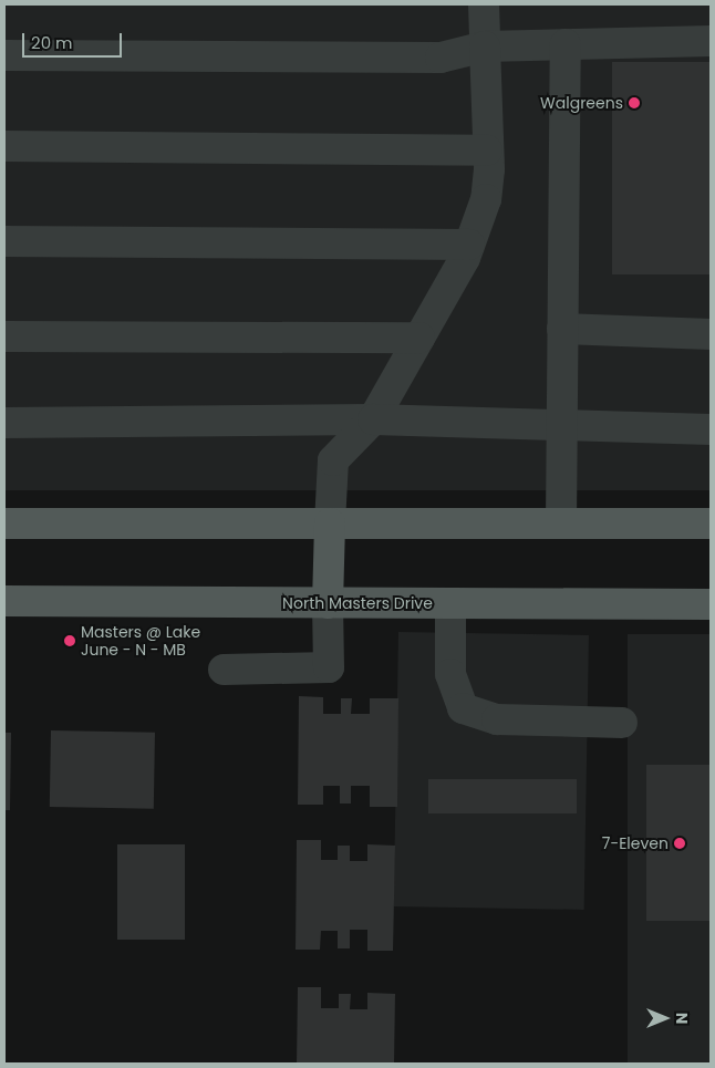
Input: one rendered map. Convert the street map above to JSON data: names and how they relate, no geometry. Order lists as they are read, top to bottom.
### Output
{
  "streets": {
    "main road": ["North Masters Drive"]
  },
  "places": ["Walgreens", "Masters @ Lake June - N - MB", "7-Eleven"],
  "scale_bar": "20 m",
  "north": "right"
}
